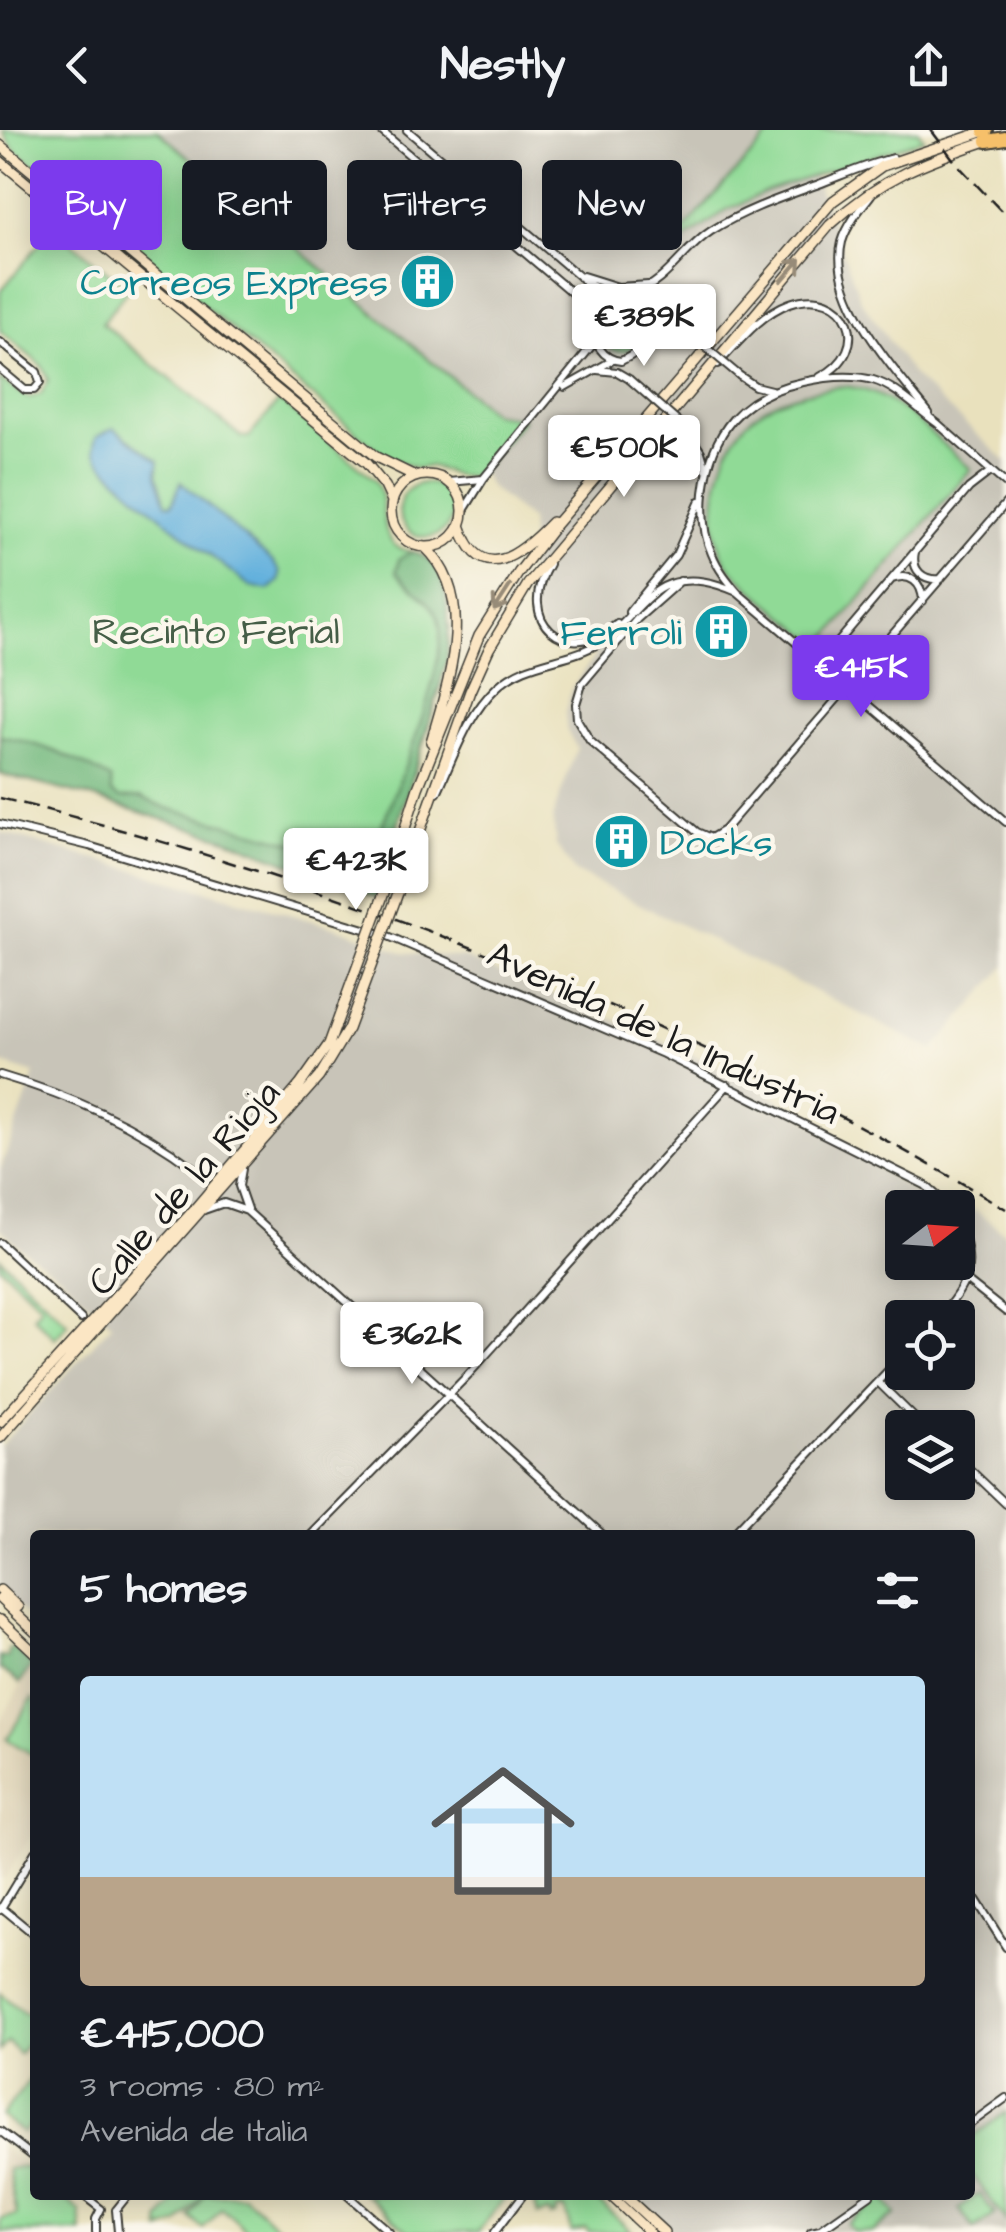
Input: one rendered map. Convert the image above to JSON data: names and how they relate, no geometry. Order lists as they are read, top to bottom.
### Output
{
  "streets": {
    "main road": ["Calle de la Rioja"],
    "street": ["Avenida de la Industria"]
  },
  "parks": ["Recinto Ferial"],
  "places": {
    "building": ["Correos Express", "Ferroli", "Docks"]
  },
  "north": "right",
  "page": {
    "header": "Nestly",
    "chip": [
      "Buy",
      "Rent",
      "Filters",
      "New"
    ],
    "price": [
      "€389K",
      "€500K",
      "€415K",
      "€423K",
      "€362K"
    ],
    "heading": "5 homes",
    "list": [
      {
        "name": "€415,000",
        "note": "3 rooms · 80 m² · Avenida de Italia"
      }
    ]
  }
}
